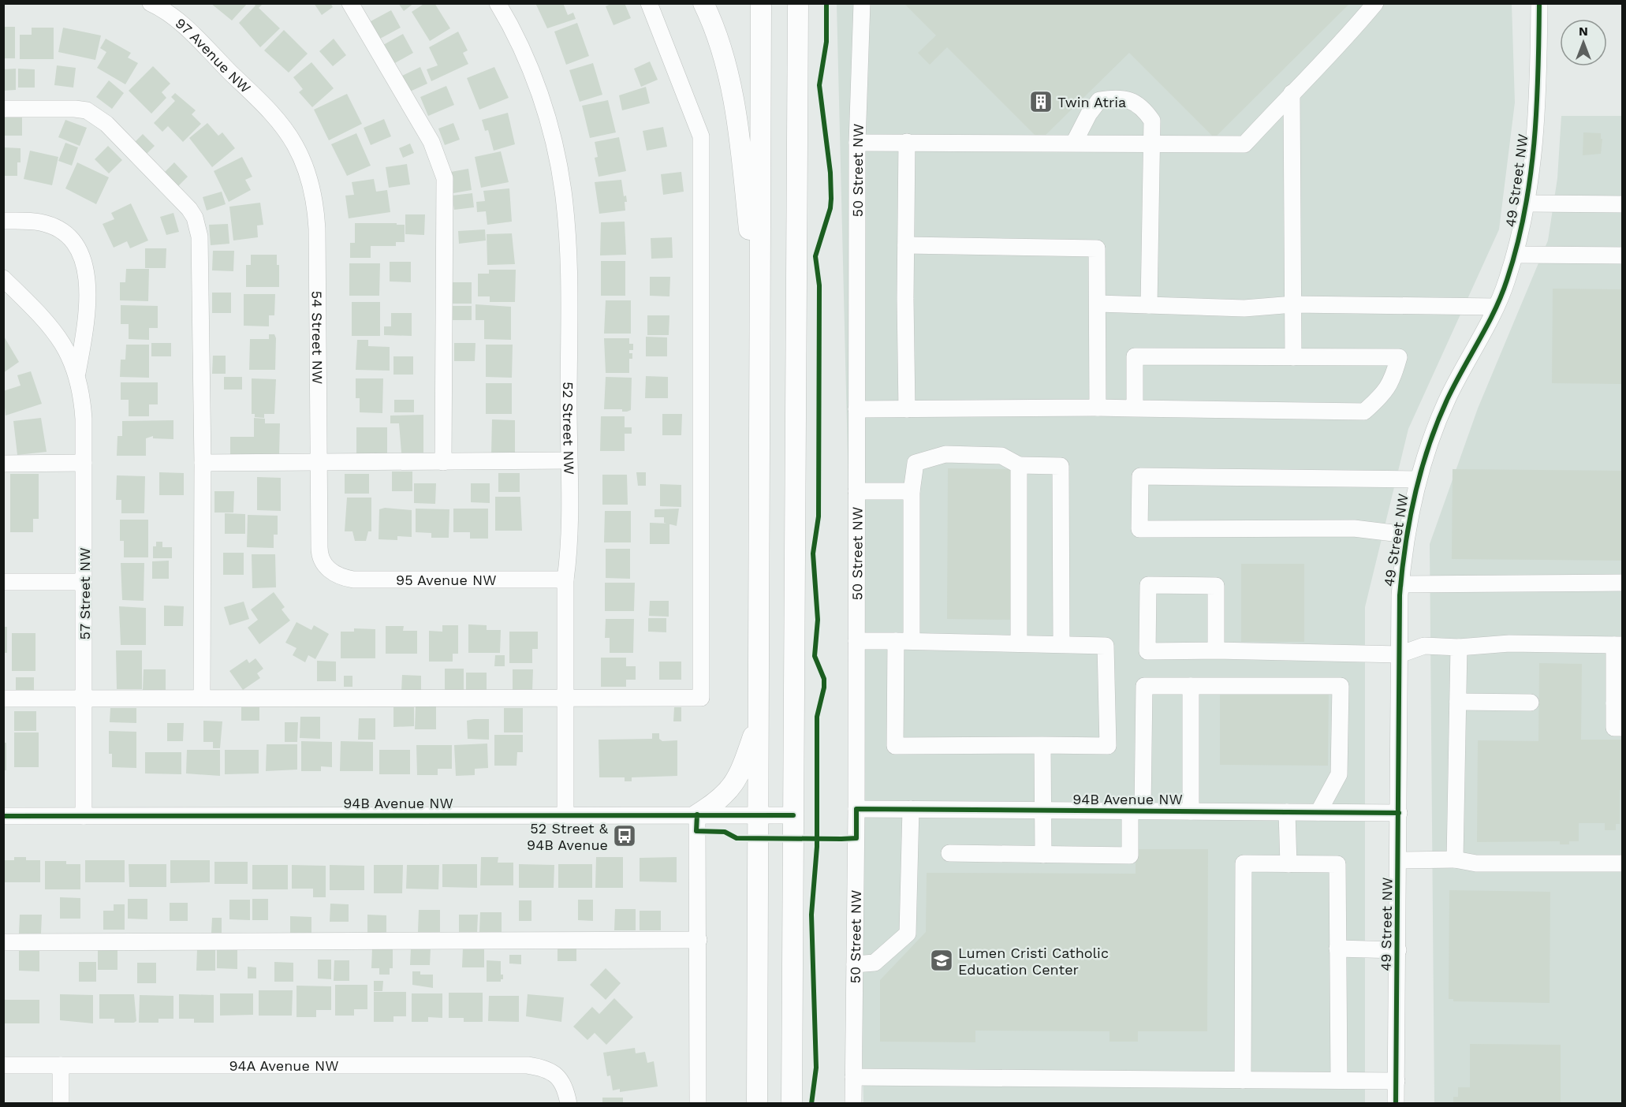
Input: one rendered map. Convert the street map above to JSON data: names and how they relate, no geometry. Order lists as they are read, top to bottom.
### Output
{
  "streets": {
    "street": [
      "97 Avenue NW",
      "50 Street NW",
      "49 Street NW",
      "54 Street NW",
      "52 Street NW",
      "95 Avenue NW",
      "57 Street NW",
      "94B Avenue NW",
      "94A Avenue NW"
    ]
  },
  "crossings": [
    ["97 Avenue NW", "54 Street NW"],
    ["50 Street NW", "94B Avenue NW"],
    ["49 Street NW", "94B Avenue NW"],
    ["54 Street NW", "95 Avenue NW"],
    ["52 Street NW", "95 Avenue NW"],
    ["52 Street NW", "94B Avenue NW"],
    ["57 Street NW", "94B Avenue NW"]
  ],
  "places": {
    "building": ["Twin Atria"],
    "bus stop": ["52 Street & 94B Avenue"],
    "school or university": ["Lumen Cristi Catholic Education Center"]
  },
  "north": "top"
}
